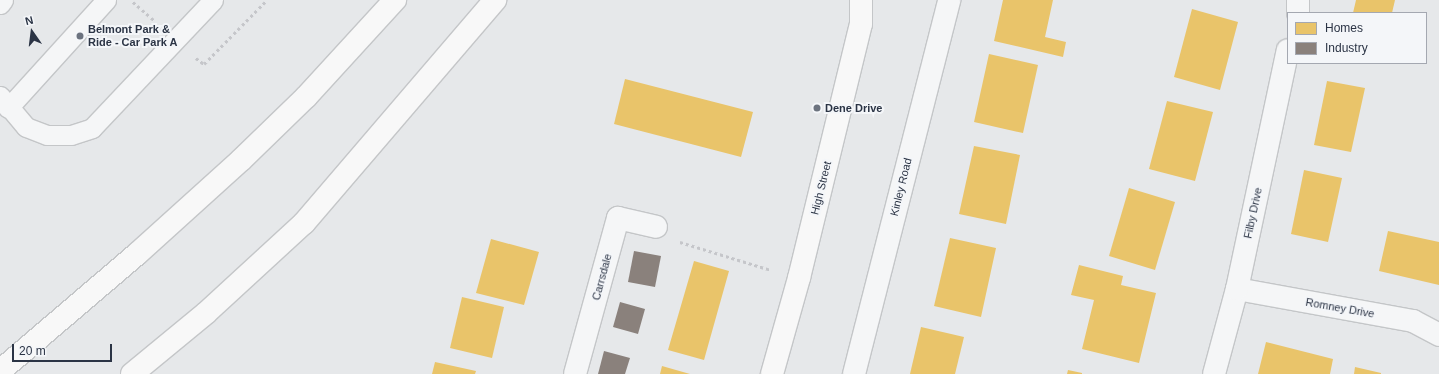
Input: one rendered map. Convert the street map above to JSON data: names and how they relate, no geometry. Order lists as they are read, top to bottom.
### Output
{
  "streets": {
    "main road": ["High Street"],
    "street": [
      "Kinley Road",
      "Filby Drive",
      "Carrsdale",
      "Romney Drive"
    ]
  },
  "crossings": [
    ["Filby Drive", "Romney Drive"]
  ],
  "places": ["Belmont Park & Ride - Car Park A", "Dene Drive"],
  "legend": ["Homes", "Industry"],
  "scale_bar": "20 m",
  "north": "top"
}
